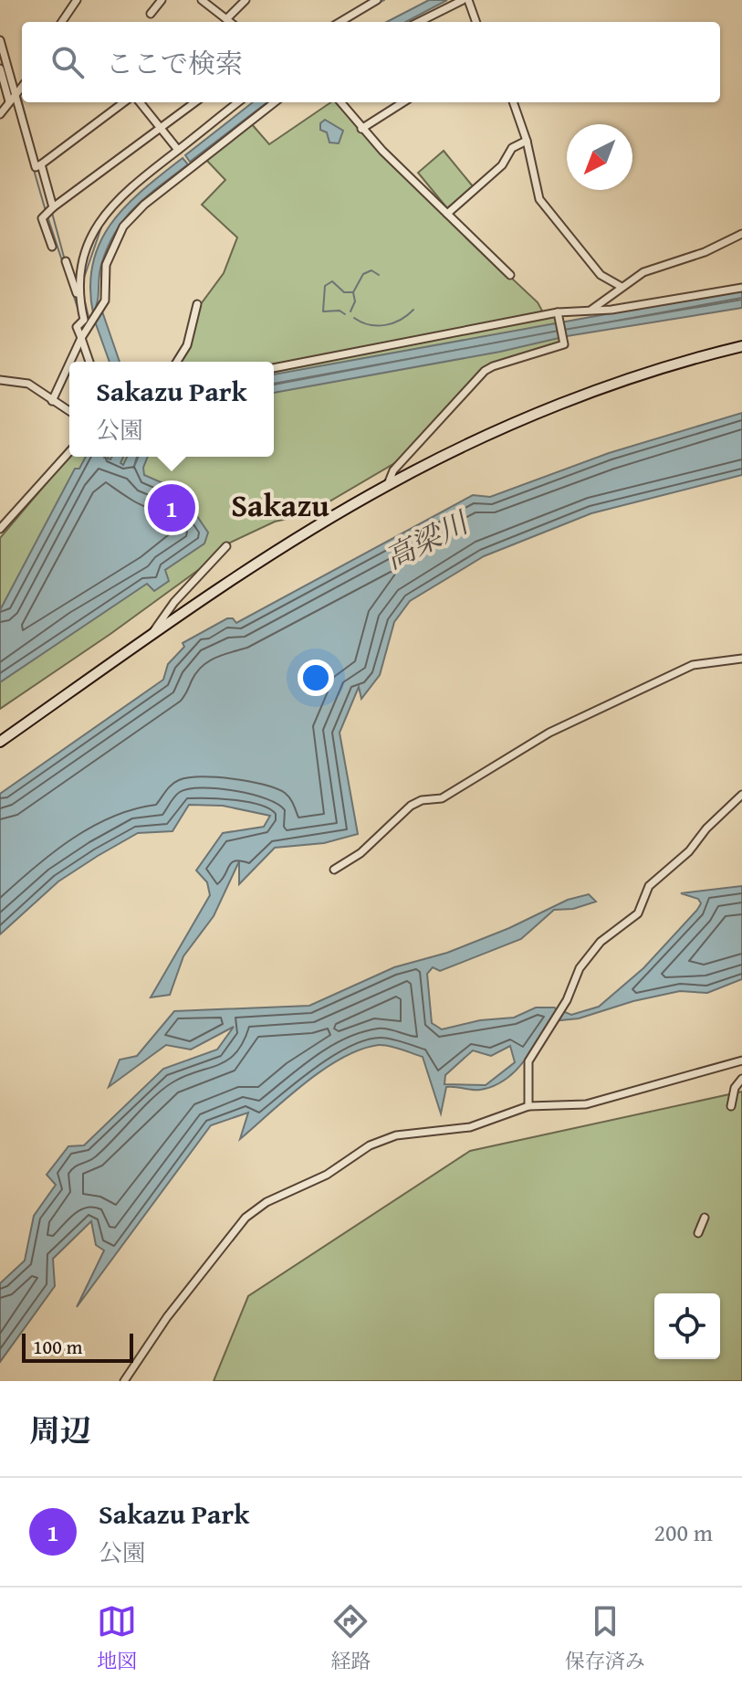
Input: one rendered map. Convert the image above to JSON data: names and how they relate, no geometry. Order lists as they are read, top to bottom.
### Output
{
  "districts": ["Sakazu"],
  "water": ["高梁川"],
  "scale_bar": "100 m",
  "north": "bottom left",
  "page": {
    "search": "ここで検索",
    "popup": ["Sakazu Park", "公園"],
    "pins": "1",
    "scale": "100 m",
    "heading": "周辺",
    "list": [
      {
        "mark": "1",
        "name": "Sakazu Park",
        "note": "公園",
        "value": "200 m"
      }
    ],
    "nav": ["地図", "経路", "保存済み"]
  }
}
